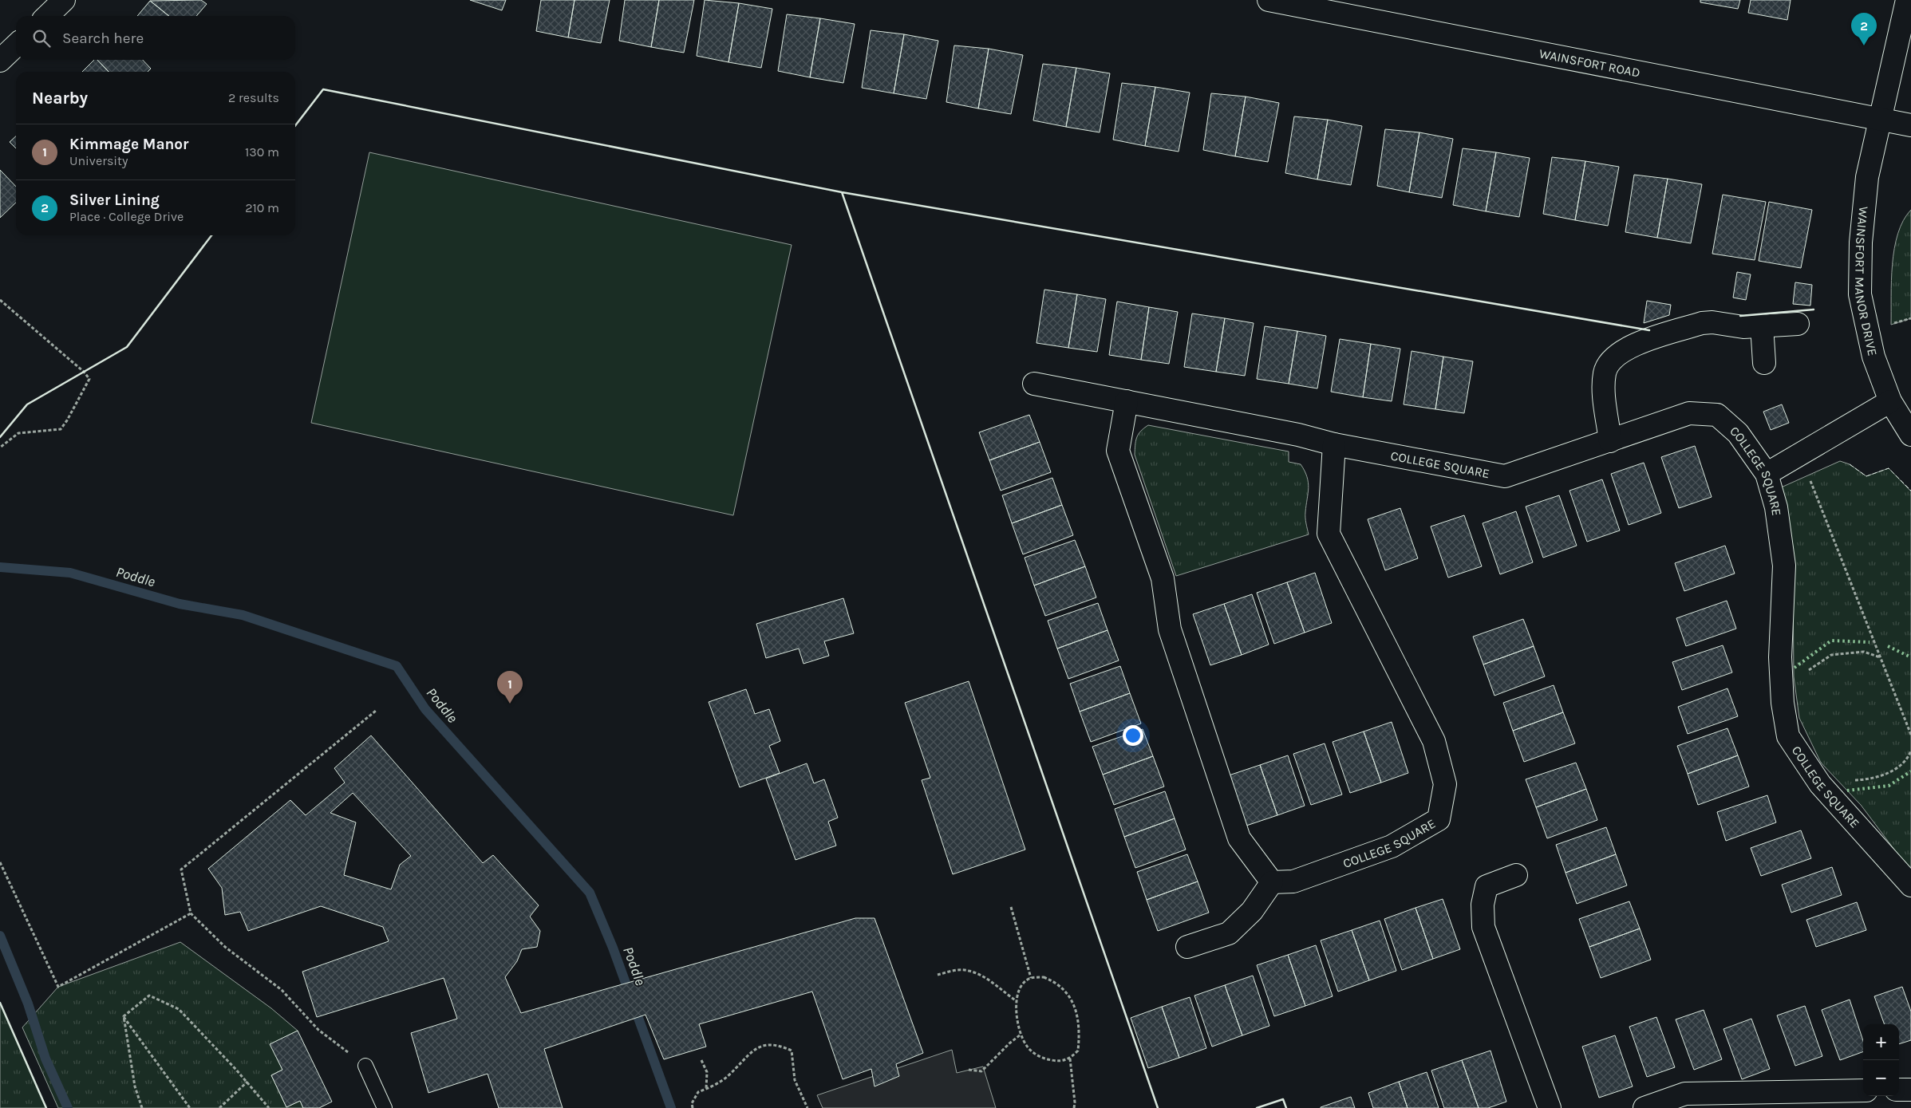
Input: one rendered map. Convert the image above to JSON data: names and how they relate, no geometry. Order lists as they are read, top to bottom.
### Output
{
  "streets": {
    "street": ["WAINSFORT ROAD", "WAINSFORT MANOR DRIVE", "COLLEGE SQUARE"]
  },
  "crossings": [
    ["WAINSFORT ROAD", "WAINSFORT MANOR DRIVE"]
  ],
  "water": ["Poddle"],
  "page": {
    "pins": ["2", "1"],
    "search": "Search here",
    "heading": ["Nearby", "2 results"],
    "list": [
      {
        "mark": "1",
        "name": "Kimmage Manor",
        "note": "University",
        "value": "130 m"
      },
      {
        "mark": "2",
        "name": "Silver Lining",
        "note": "Place · College Drive",
        "value": "210 m"
      }
    ],
    "map_buttons": ["+", "−"]
  }
}
